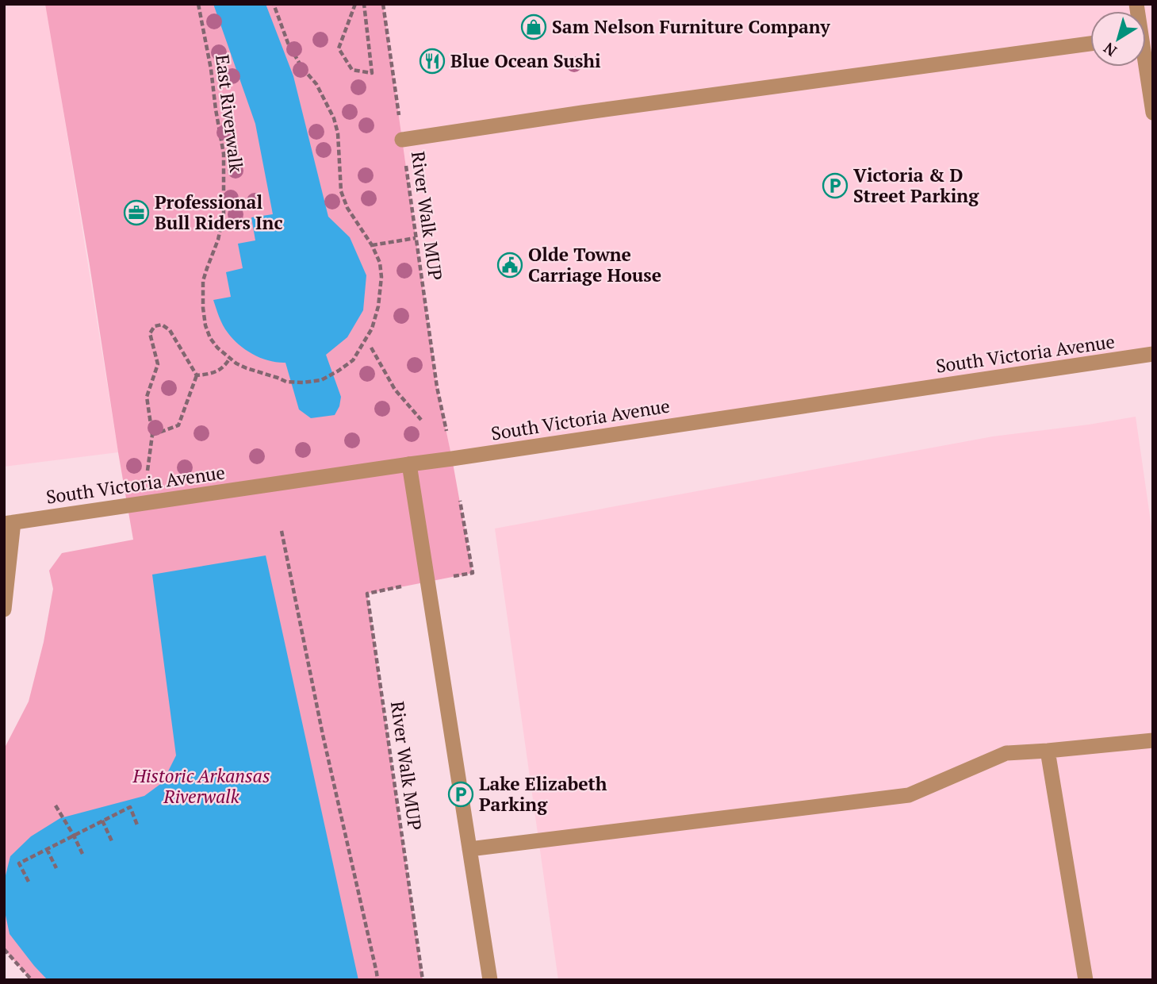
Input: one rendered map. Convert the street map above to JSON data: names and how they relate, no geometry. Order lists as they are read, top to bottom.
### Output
{
  "streets": {
    "street": ["South Victoria Avenue"],
    "path": ["East Riverwalk", "River Walk MUP"]
  },
  "parks": ["Historic Arkansas Riverwalk"],
  "places": {
    "shop": ["Sam Nelson Furniture Company"],
    "restaurant": ["Blue Ocean Sushi"],
    "parking": ["Victoria & D Street Parking", "Lake Elizabeth Parking"],
    "office": ["Professional Bull Riders Inc"],
    "public building": ["Olde Towne Carriage House"]
  },
  "north": "bottom left"
}
